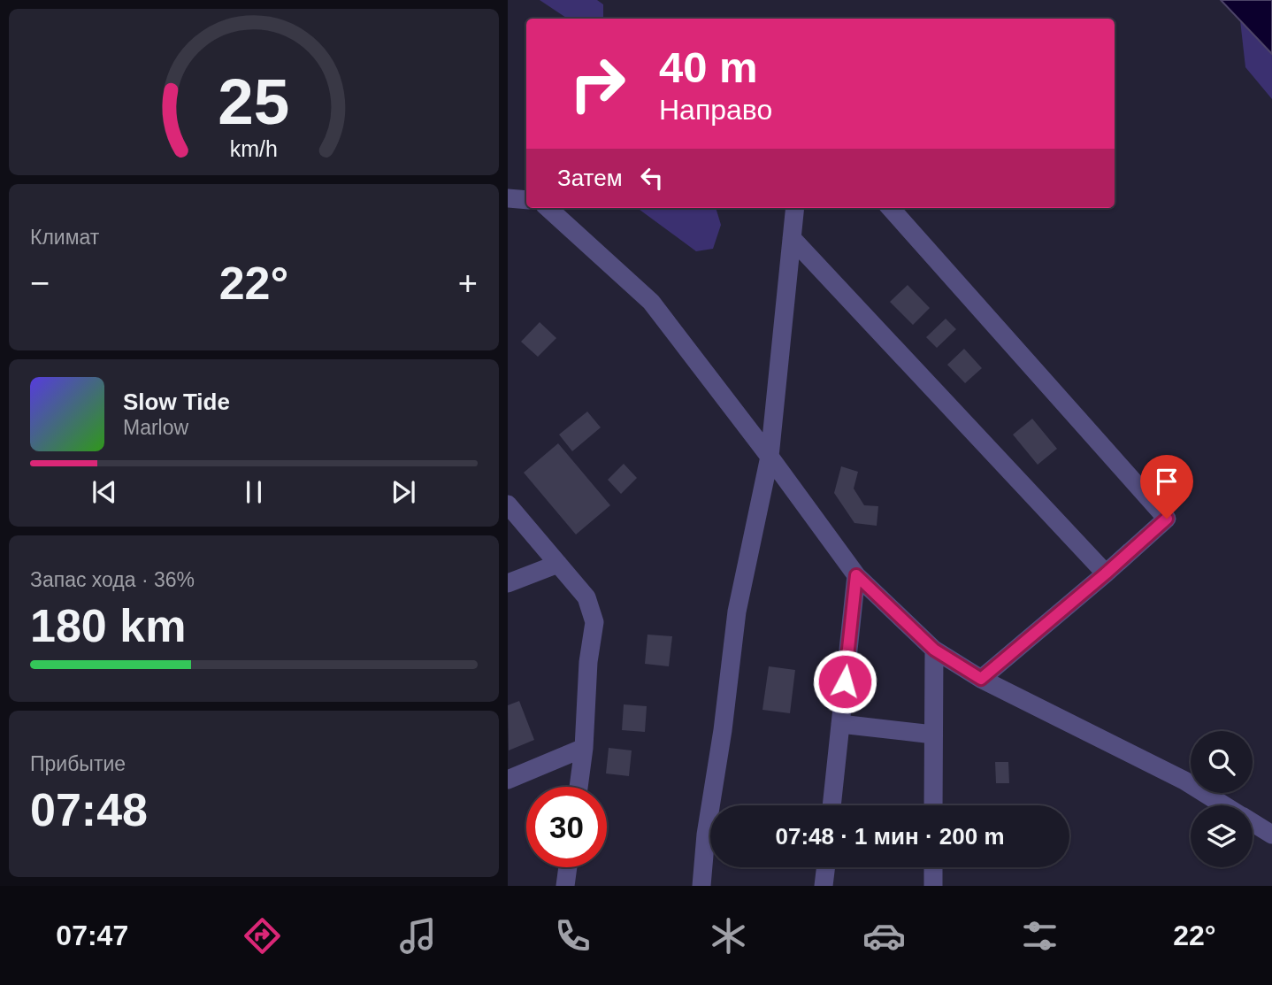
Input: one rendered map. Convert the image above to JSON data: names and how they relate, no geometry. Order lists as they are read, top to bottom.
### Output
{
  "page": {
    "turn": ["40 m", "Направо"],
    "then": "Затем",
    "tile": [
      "Климат",
      ["Запас хода · 36%", "180 km"],
      ["Прибытие", "07:48"]
    ],
    "heat": ["−", "22°", "+"],
    "song": ["Slow Tide", "Marlow"],
    "limit": "30",
    "trip": "07:48 · 1 мин · 200 m",
    "tabs": ["07:47", "22°"],
    "gauge": ["25", "km/h"]
  }
}
